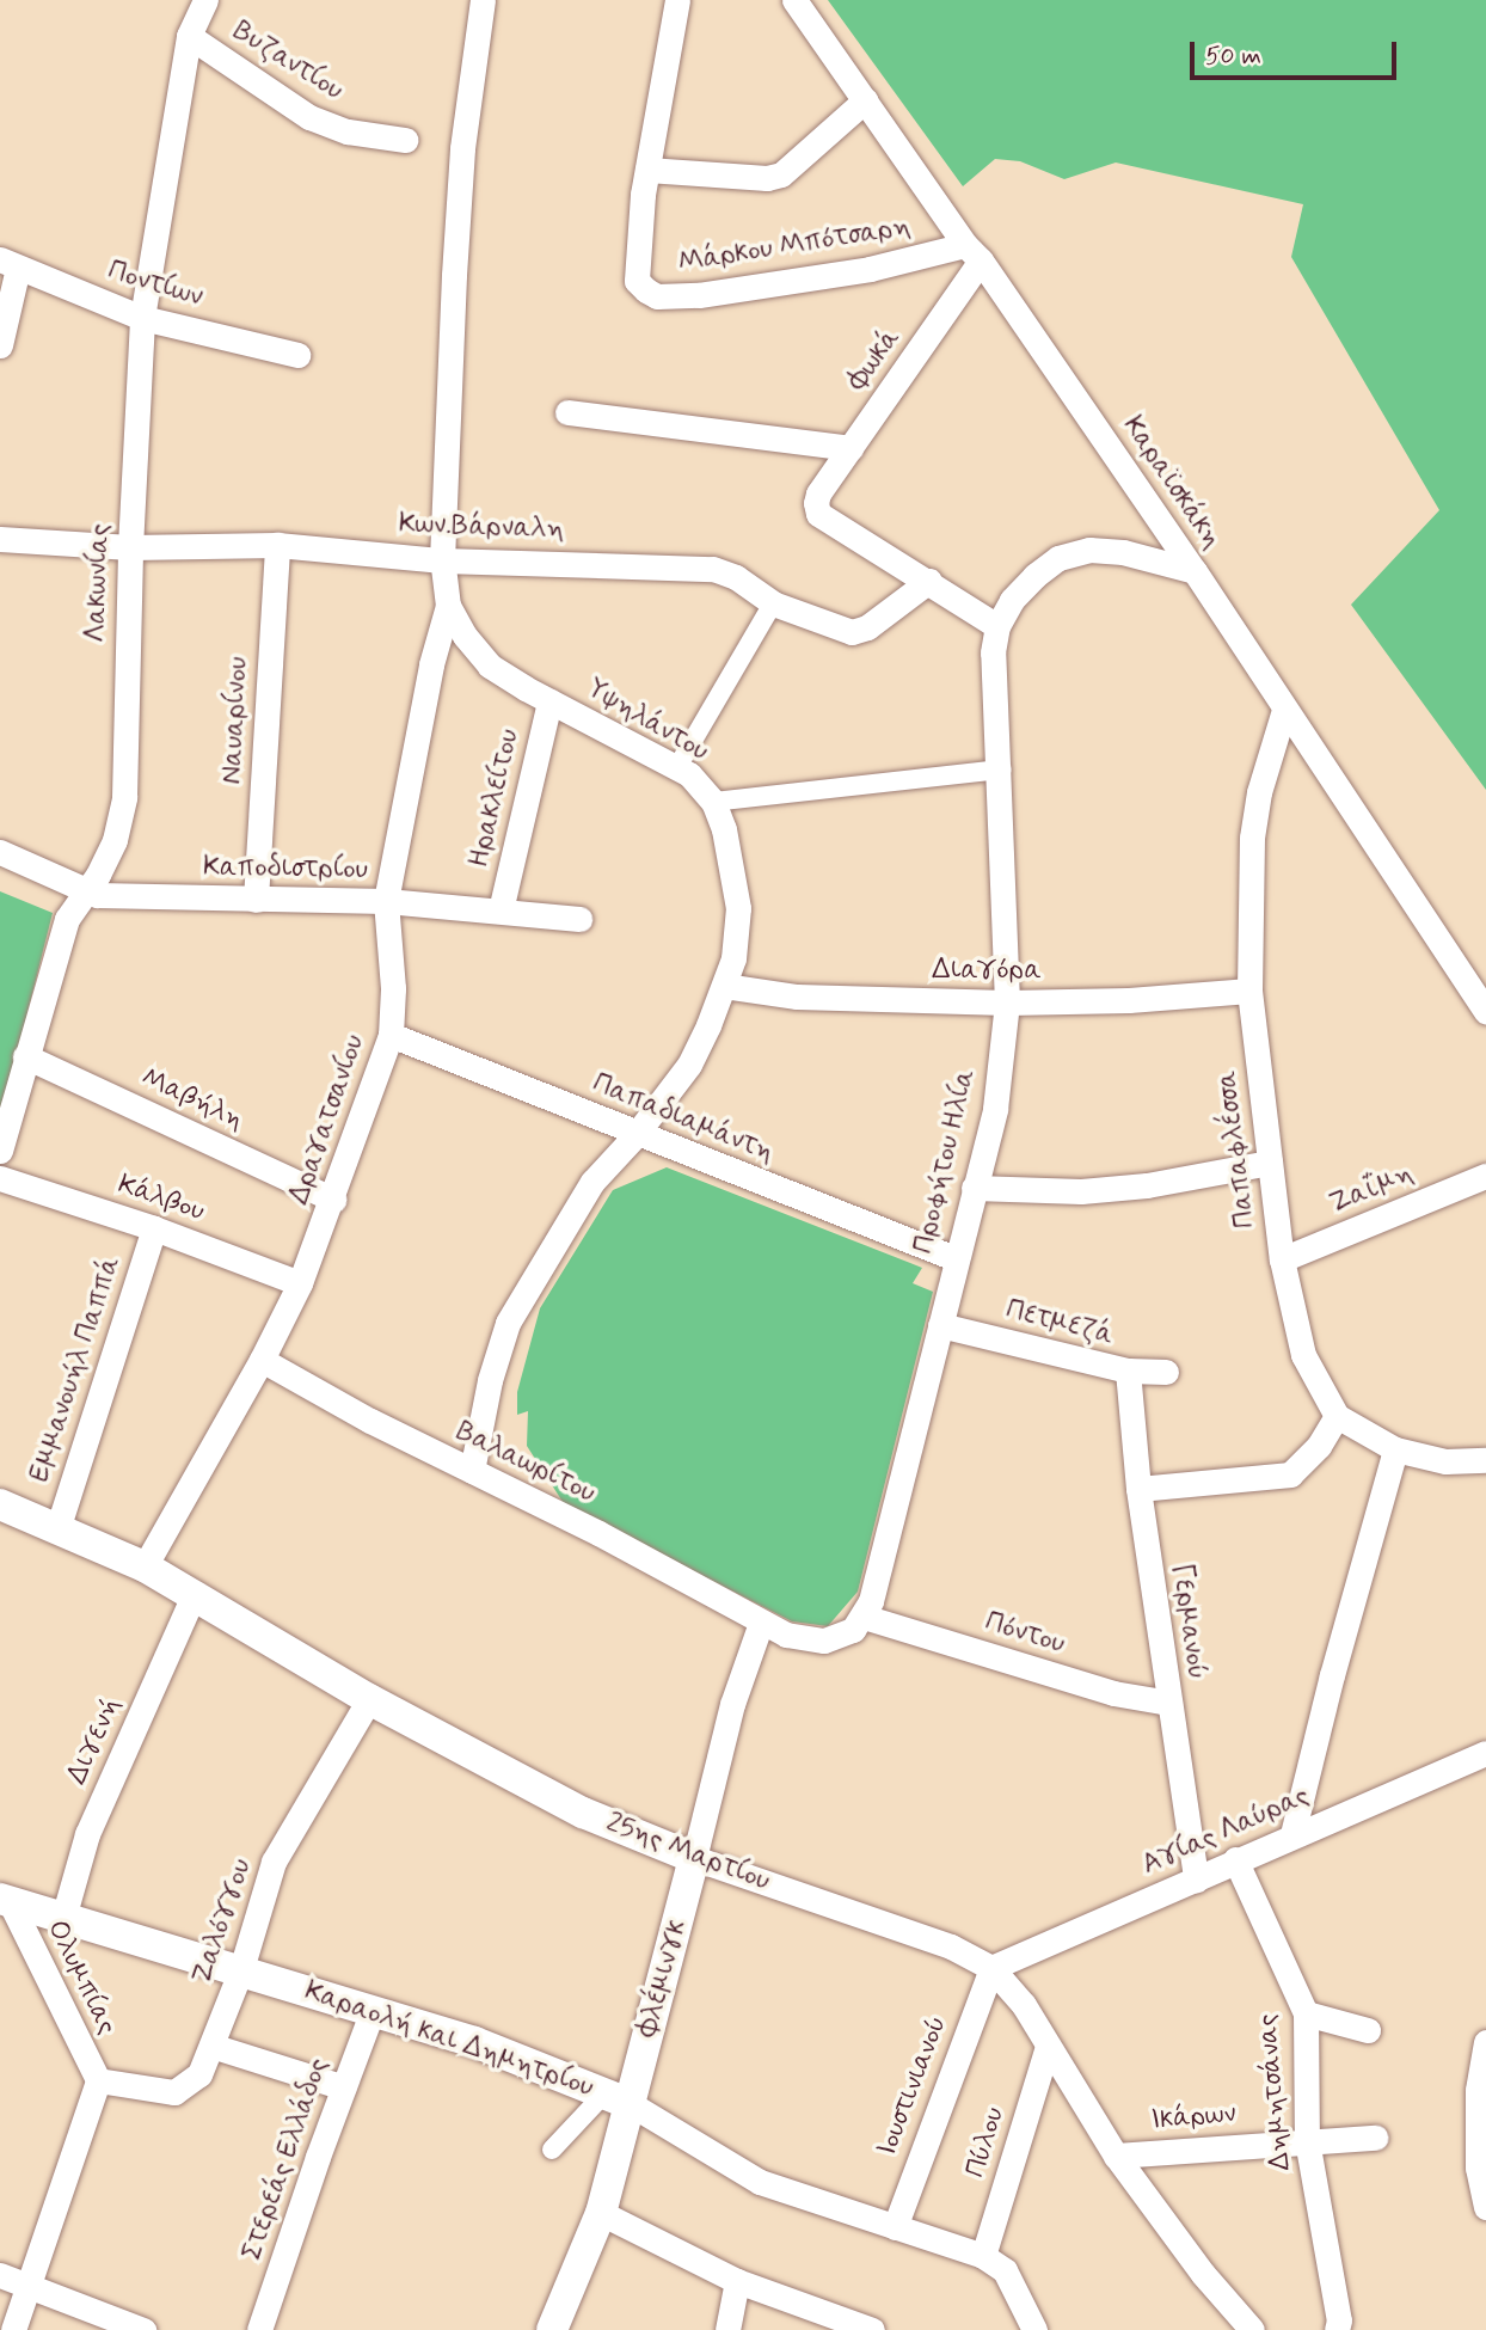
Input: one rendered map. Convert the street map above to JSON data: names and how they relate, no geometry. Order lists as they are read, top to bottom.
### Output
{
  "streets": {
    "street": [
      "Βυζαντίου",
      "Μάρκου Μπότσαρη",
      "Ποντίων",
      "Φωκά",
      "Καραϊσκάκη",
      "Κων.Βάρναλη",
      "Λακωνίας",
      "Ναυαρίνου",
      "Υψηλάντου",
      "Ηρακλείτου",
      "Καποδιστρίου",
      "Διαγόρα",
      "Μαβήλη",
      "Παπαδιαμάντη",
      "Δραγατσανίου",
      "Παπαφλέσσα",
      "Προφήτου Ηλία",
      "Ζαΐμη",
      "Κάλβου",
      "Πετμεζά",
      "Εμμανουήλ Παππά",
      "Βαλαωρίτου",
      "Γερμανού",
      "Πόντου",
      "Διγενή",
      "Αγίας Λαύρας",
      "25ης Μαρτίου",
      "Ζαλόγγου",
      "Ολυμπίας",
      "Φλέμινγκ",
      "Καραολή και Δημητρίου",
      "Ιουστινιανού",
      "Δημητσάνας",
      "Ικάρων",
      "Πύλου",
      "Στερεάς Ελλάδος"
    ]
  },
  "crossings": [
    ["Βυζαντίου", "Λακωνίας"],
    ["Μάρκου Μπότσαρη", "Φωκά"],
    ["Μάρκου Μπότσαρη", "Καραϊσκάκη"],
    ["Ποντίων", "Λακωνίας"],
    ["Φωκά", "Καραϊσκάκη"],
    ["Φωκά", "Κων.Βάρναλη"],
    ["Καραϊσκάκη", "Παπαφλέσσα"],
    ["Καραϊσκάκη", "Προφήτου Ηλία"],
    ["Κων.Βάρναλη", "Λακωνίας"],
    ["Κων.Βάρναλη", "Ναυαρίνου"],
    ["Κων.Βάρναλη", "Υψηλάντου"],
    ["Λακωνίας", "Καποδιστρίου"],
    ["Λακωνίας", "Μαβήλη"],
    ["Ναυαρίνου", "Καποδιστρίου"],
    ["Υψηλάντου", "Ηρακλείτου"],
    ["Υψηλάντου", "Διαγόρα"],
    ["Υψηλάντου", "Παπαδιαμάντη"],
    ["Υψηλάντου", "Δραγατσανίου"],
    ["Υψηλάντου", "Βαλαωρίτου"],
    ["Ηρακλείτου", "Καποδιστρίου"],
    ["Καποδιστρίου", "Δραγατσανίου"],
    ["Διαγόρα", "Παπαφλέσσα"],
    ["Διαγόρα", "Προφήτου Ηλία"],
    ["Μαβήλη", "Δραγατσανίου"],
    ["Παπαδιαμάντη", "Δραγατσανίου"],
    ["Παπαδιαμάντη", "Προφήτου Ηλία"],
    ["Δραγατσανίου", "Κάλβου"],
    ["Δραγατσανίου", "Βαλαωρίτου"],
    ["Δραγατσανίου", "25ης Μαρτίου"],
    ["Παπαφλέσσα", "Ζαΐμη"],
    ["Προφήτου Ηλία", "Πετμεζά"],
    ["Προφήτου Ηλία", "Πόντου"],
    ["Κάλβου", "Εμμανουήλ Παππά"],
    ["Πετμεζά", "Γερμανού"],
    ["Εμμανουήλ Παππά", "25ης Μαρτίου"],
    ["Βαλαωρίτου", "Φλέμινγκ"],
    ["Γερμανού", "Πόντου"],
    ["Γερμανού", "Αγίας Λαύρας"],
    ["Διγενή", "25ης Μαρτίου"],
    ["Διγενή", "Καραολή και Δημητρίου"],
    ["Αγίας Λαύρας", "25ης Μαρτίου"],
    ["Αγίας Λαύρας", "Ιουστινιανού"],
    ["Αγίας Λαύρας", "Δημητσάνας"],
    ["25ης Μαρτίου", "Ζαλόγγου"],
    ["25ης Μαρτίου", "Φλέμινγκ"],
    ["25ης Μαρτίου", "Ιουστινιανού"],
    ["25ης Μαρτίου", "Ικάρων"],
    ["25ης Μαρτίου", "Πύλου"],
    ["Ζαλόγγου", "Ολυμπίας"],
    ["Ζαλόγγου", "Καραολή και Δημητρίου"],
    ["Ολυμπίας", "Καραολή και Δημητρίου"],
    ["Φλέμινγκ", "Καραολή και Δημητρίου"],
    ["Καραολή και Δημητρίου", "Ιουστινιανού"],
    ["Καραολή και Δημητρίου", "Πύλου"],
    ["Καραολή και Δημητρίου", "Στερεάς Ελλάδος"],
    ["Δημητσάνας", "Ικάρων"]
  ],
  "scale_bar": "50 m"
}
